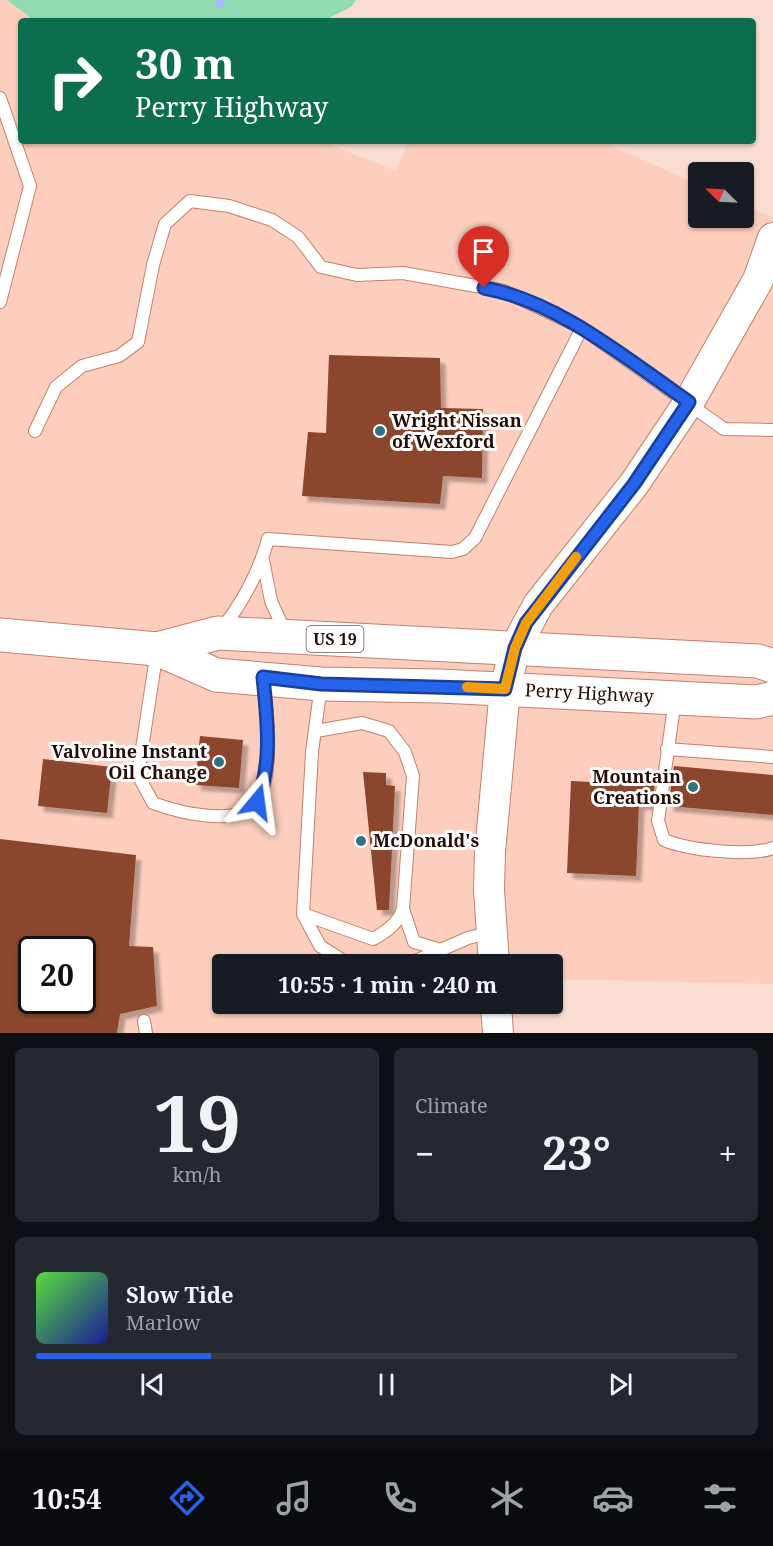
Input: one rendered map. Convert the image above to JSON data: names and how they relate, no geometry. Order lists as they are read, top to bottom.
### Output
{
  "streets": {
    "highway": ["US 19", "Perry Highway"]
  },
  "places": [
    "Wright Nissan of Wexford",
    "Valvoline Instant Oil Change",
    "Mountain Creations",
    "McDonald's"
  ],
  "north": "top left",
  "page": {
    "turn": ["30 m", "Perry Highway"],
    "limit": "20",
    "trip": "10:55 · 1 min · 240 m",
    "tile": [
      ["19", "km/h"],
      "Climate"
    ],
    "heat": ["−", "23°", "+"],
    "song": ["Slow Tide", "Marlow"],
    "tabs": "10:54"
  }
}
